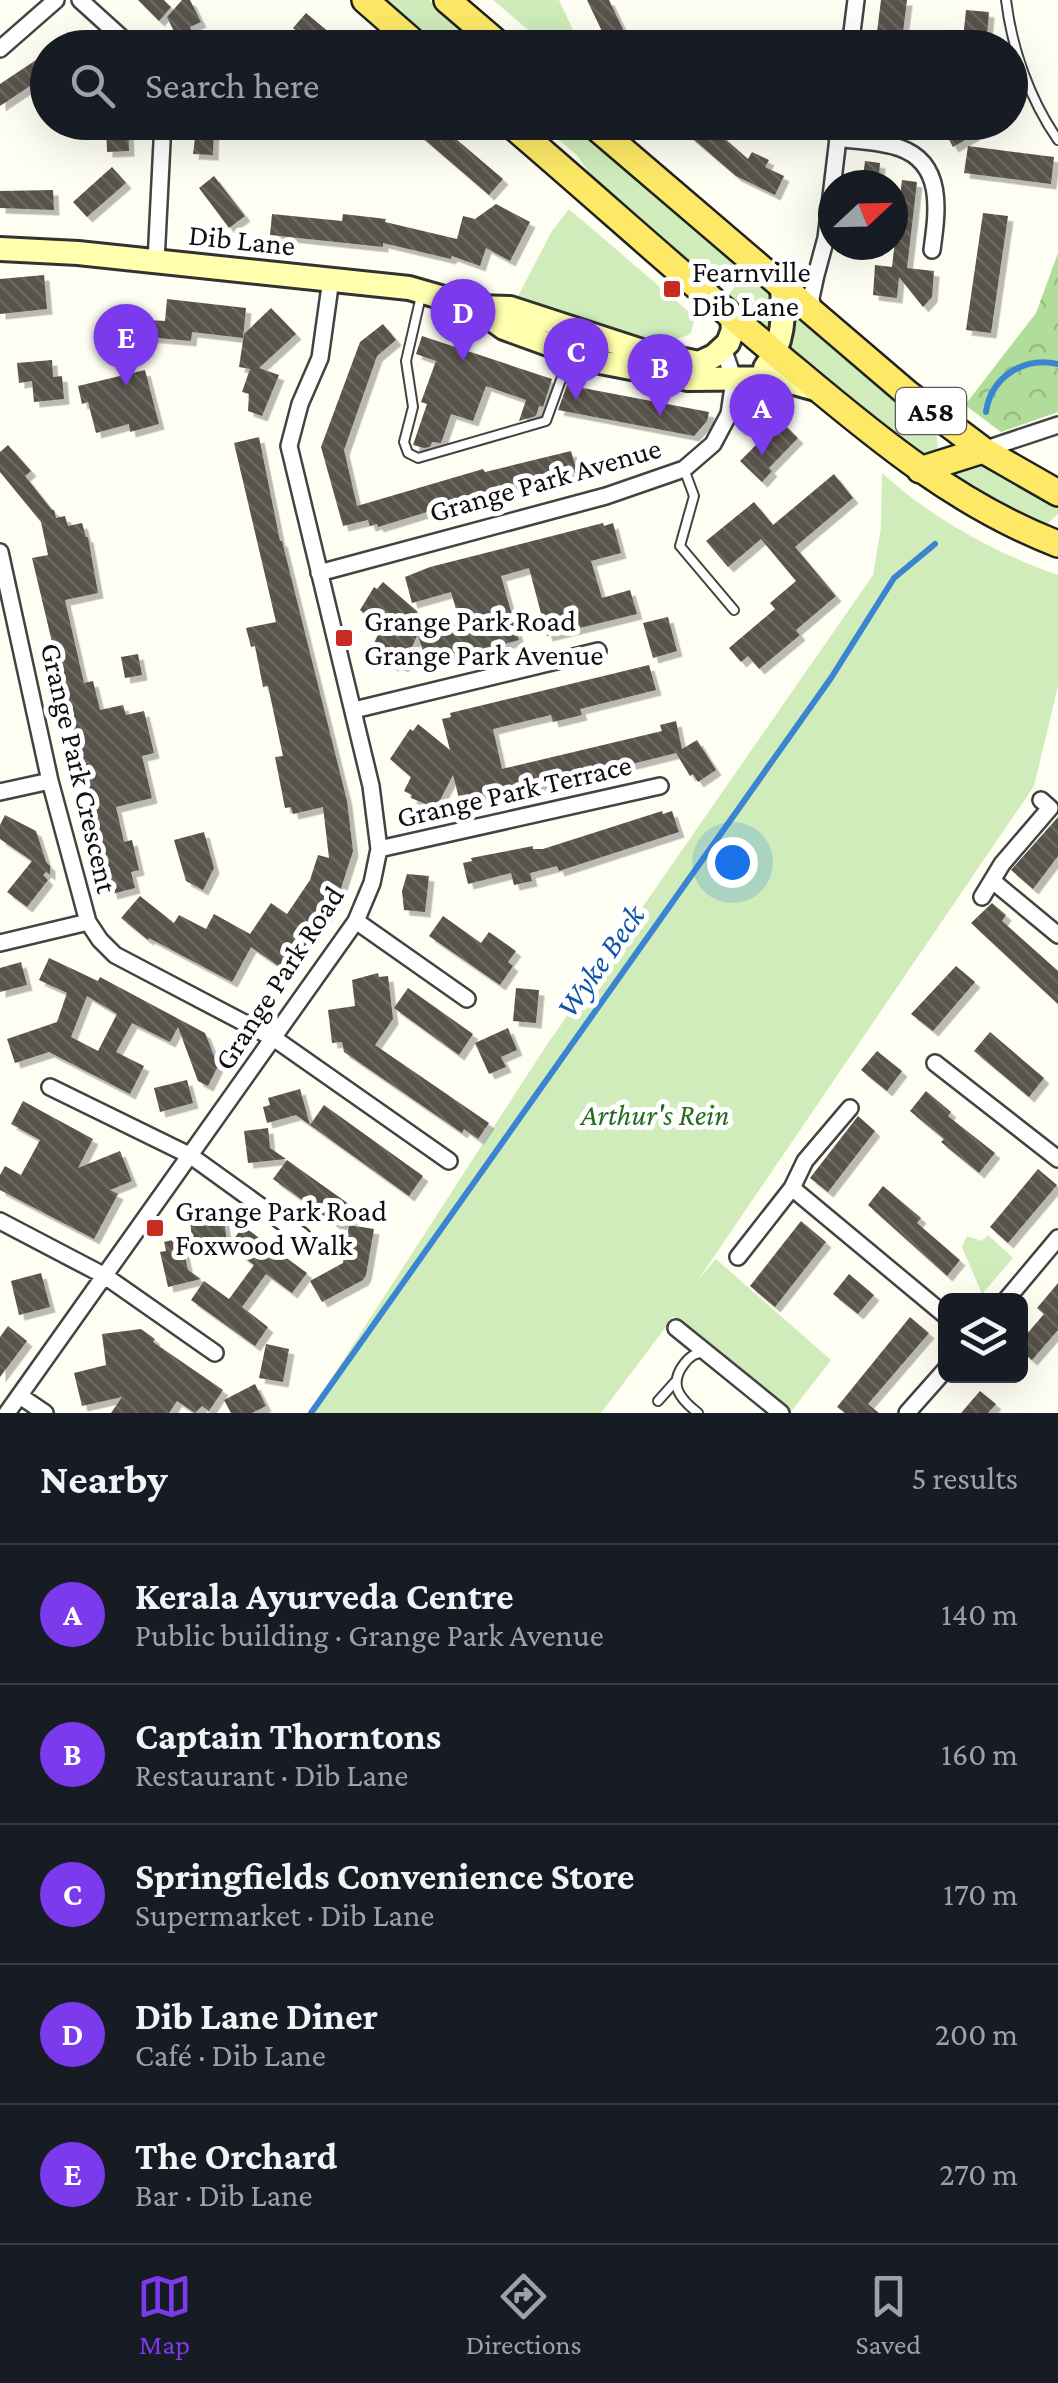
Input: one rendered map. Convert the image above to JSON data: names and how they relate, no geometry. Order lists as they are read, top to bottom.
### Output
{
  "streets": {
    "main road": ["A58"],
    "street": [
      "Dib Lane",
      "Grange Park Avenue",
      "Grange Park Crescent",
      "Grange Park Terrace",
      "Grange Park Road"
    ]
  },
  "crossings": [
    ["Dib Lane", "A58"],
    ["Dib Lane", "Grange Park Avenue"],
    ["Dib Lane", "Grange Park Road"],
    ["Grange Park Avenue", "Grange Park Road"],
    ["Grange Park Crescent", "Grange Park Road"],
    ["Grange Park Terrace", "Grange Park Road"]
  ],
  "water": ["Wyke Beck"],
  "parks": ["Arthur's Rein"],
  "places": {
    "transit": ["Fearnville Dib Lane", "Grange Park Road Grange Park Avenue", "Grange Park Road Foxwood Walk"]
  },
  "north": "right",
  "page": {
    "search": "Search here",
    "pins": [
      "D",
      "E",
      "C",
      "B",
      "A"
    ],
    "heading": ["Nearby", "5 results"],
    "list": [
      {
        "mark": "A",
        "name": "Kerala Ayurveda Centre",
        "note": "Public building · Grange Park Avenue",
        "value": "140 m"
      },
      {
        "mark": "B",
        "name": "Captain Thorntons",
        "note": "Restaurant · Dib Lane",
        "value": "160 m"
      },
      {
        "mark": "C",
        "name": "Springfields Convenience Store",
        "note": "Supermarket · Dib Lane",
        "value": "170 m"
      },
      {
        "mark": "D",
        "name": "Dib Lane Diner",
        "note": "Café · Dib Lane",
        "value": "200 m"
      },
      {
        "mark": "E",
        "name": "The Orchard",
        "note": "Bar · Dib Lane",
        "value": "270 m"
      }
    ],
    "nav": ["Map", "Directions", "Saved"]
  }
}
